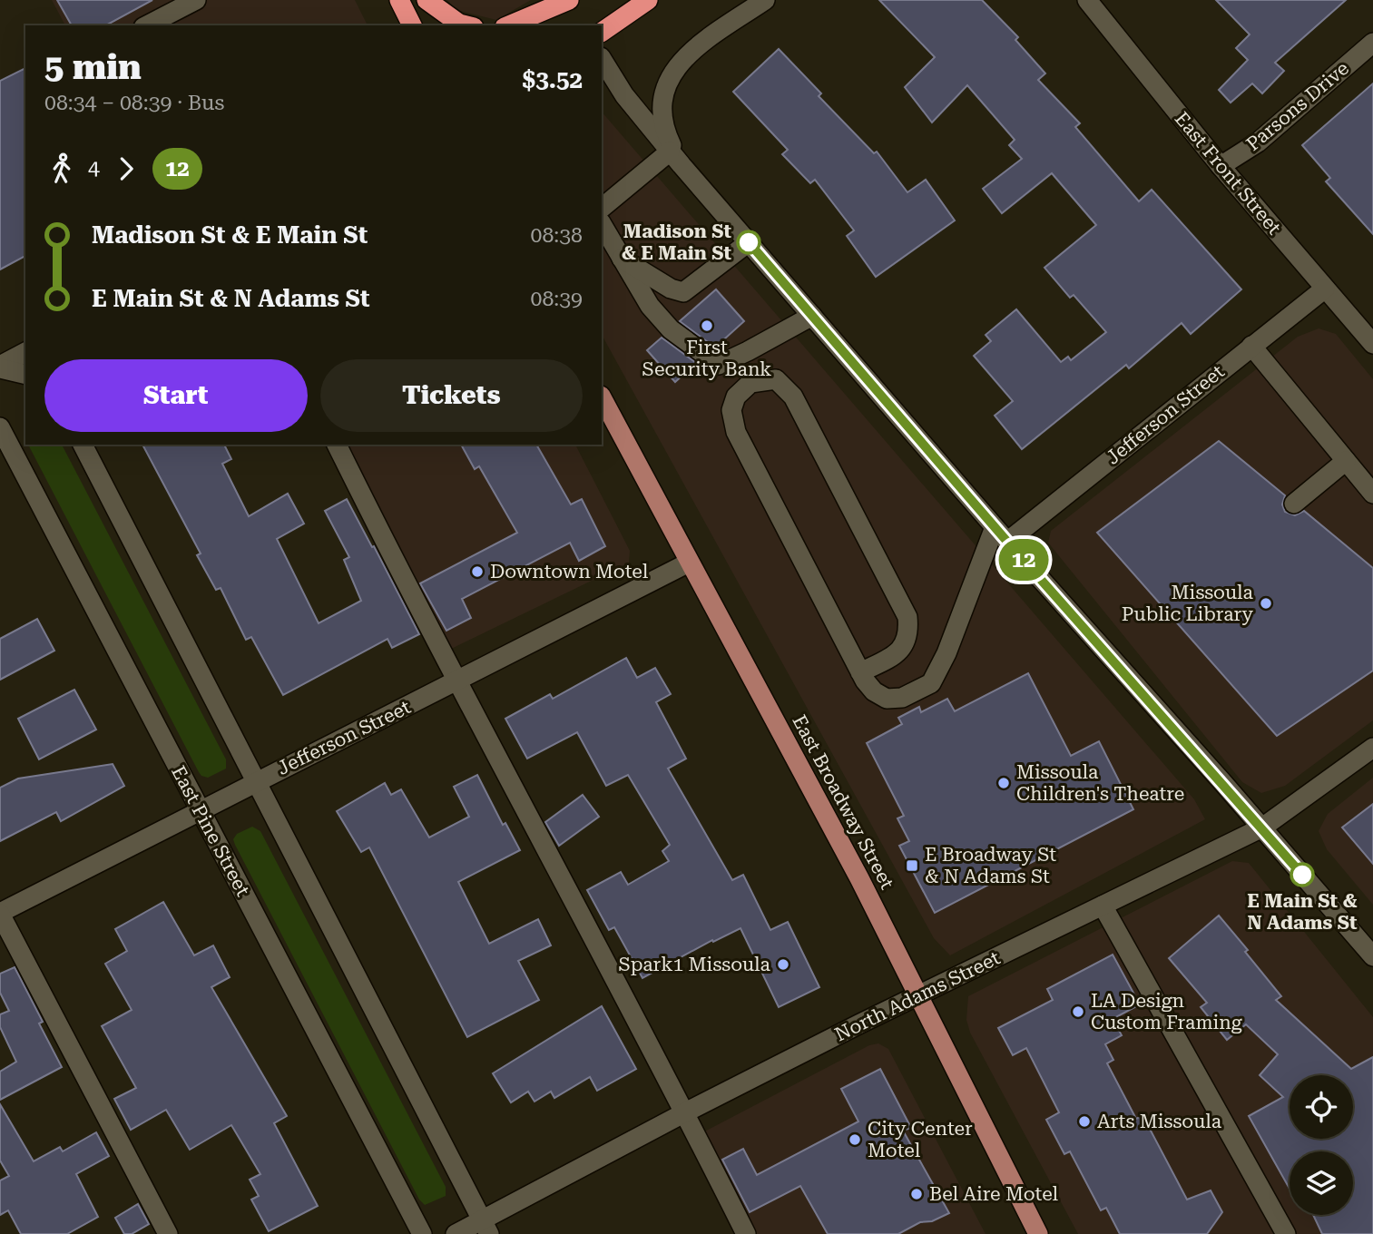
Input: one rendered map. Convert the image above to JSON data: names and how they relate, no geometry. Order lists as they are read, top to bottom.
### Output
{
  "streets": {
    "main road": ["East Broadway Street"],
    "street": [
      "Parsons Drive",
      "East Front Street",
      "Jefferson Street",
      "East Pine Street",
      "North Adams Street"
    ]
  },
  "crossings": [
    ["Parsons Drive", "East Front Street"],
    ["East Front Street", "Jefferson Street"],
    ["Jefferson Street", "East Broadway Street"],
    ["Jefferson Street", "East Pine Street"],
    ["East Broadway Street", "North Adams Street"]
  ],
  "places": {
    "other": [
      "Madison St & E Main St",
      "First Security Bank",
      "Downtown Motel",
      "Missoula Public Library",
      "Missoula Children's Theatre",
      "E Main St & N Adams St",
      "Spark1 Missoula",
      "LA Design Custom Framing",
      "Arts Missoula",
      "City Center Motel",
      "Bel Aire Motel"
    ],
    "transit": ["E Broadway St & N Adams St"]
  },
  "lines": ["bus line 12"],
  "page": {
    "on_map": "12",
    "heading": ["5 min", "08:34 – 08:39 · Bus", "$3.52"],
    "legs": ["4", "12"],
    "list": [
      {
        "name": "Madison St & E Main St",
        "value": "08:38"
      },
      {
        "name": "E Main St & N Adams St",
        "value": "08:39"
      }
    ],
    "buttons": ["Start", "Tickets"]
  }
}
